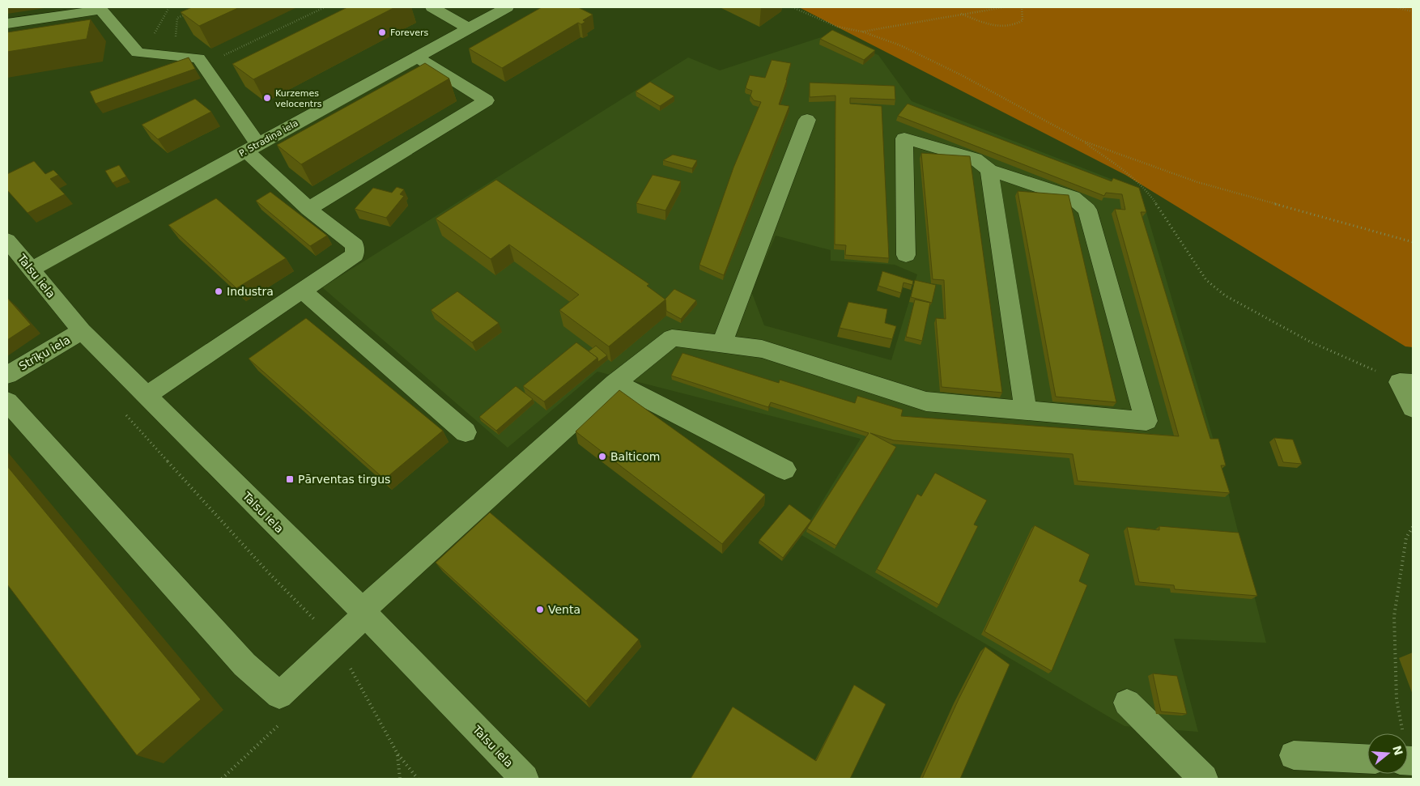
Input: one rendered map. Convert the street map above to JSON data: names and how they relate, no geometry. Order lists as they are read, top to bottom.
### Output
{
  "streets": {
    "street": ["P. Stradiņa iela", "Talsu iela", "Strīķu iela"]
  },
  "crossings": [
    ["P. Stradiņa iela", "Talsu iela"],
    ["Talsu iela", "Strīķu iela"]
  ],
  "places": {
    "other": [
      "Forevers",
      "Kurzemes velocentrs",
      "Industra",
      "Balticom",
      "Venta"
    ],
    "transit": ["Pārventas tirgus"]
  },
  "north": "right"
}
